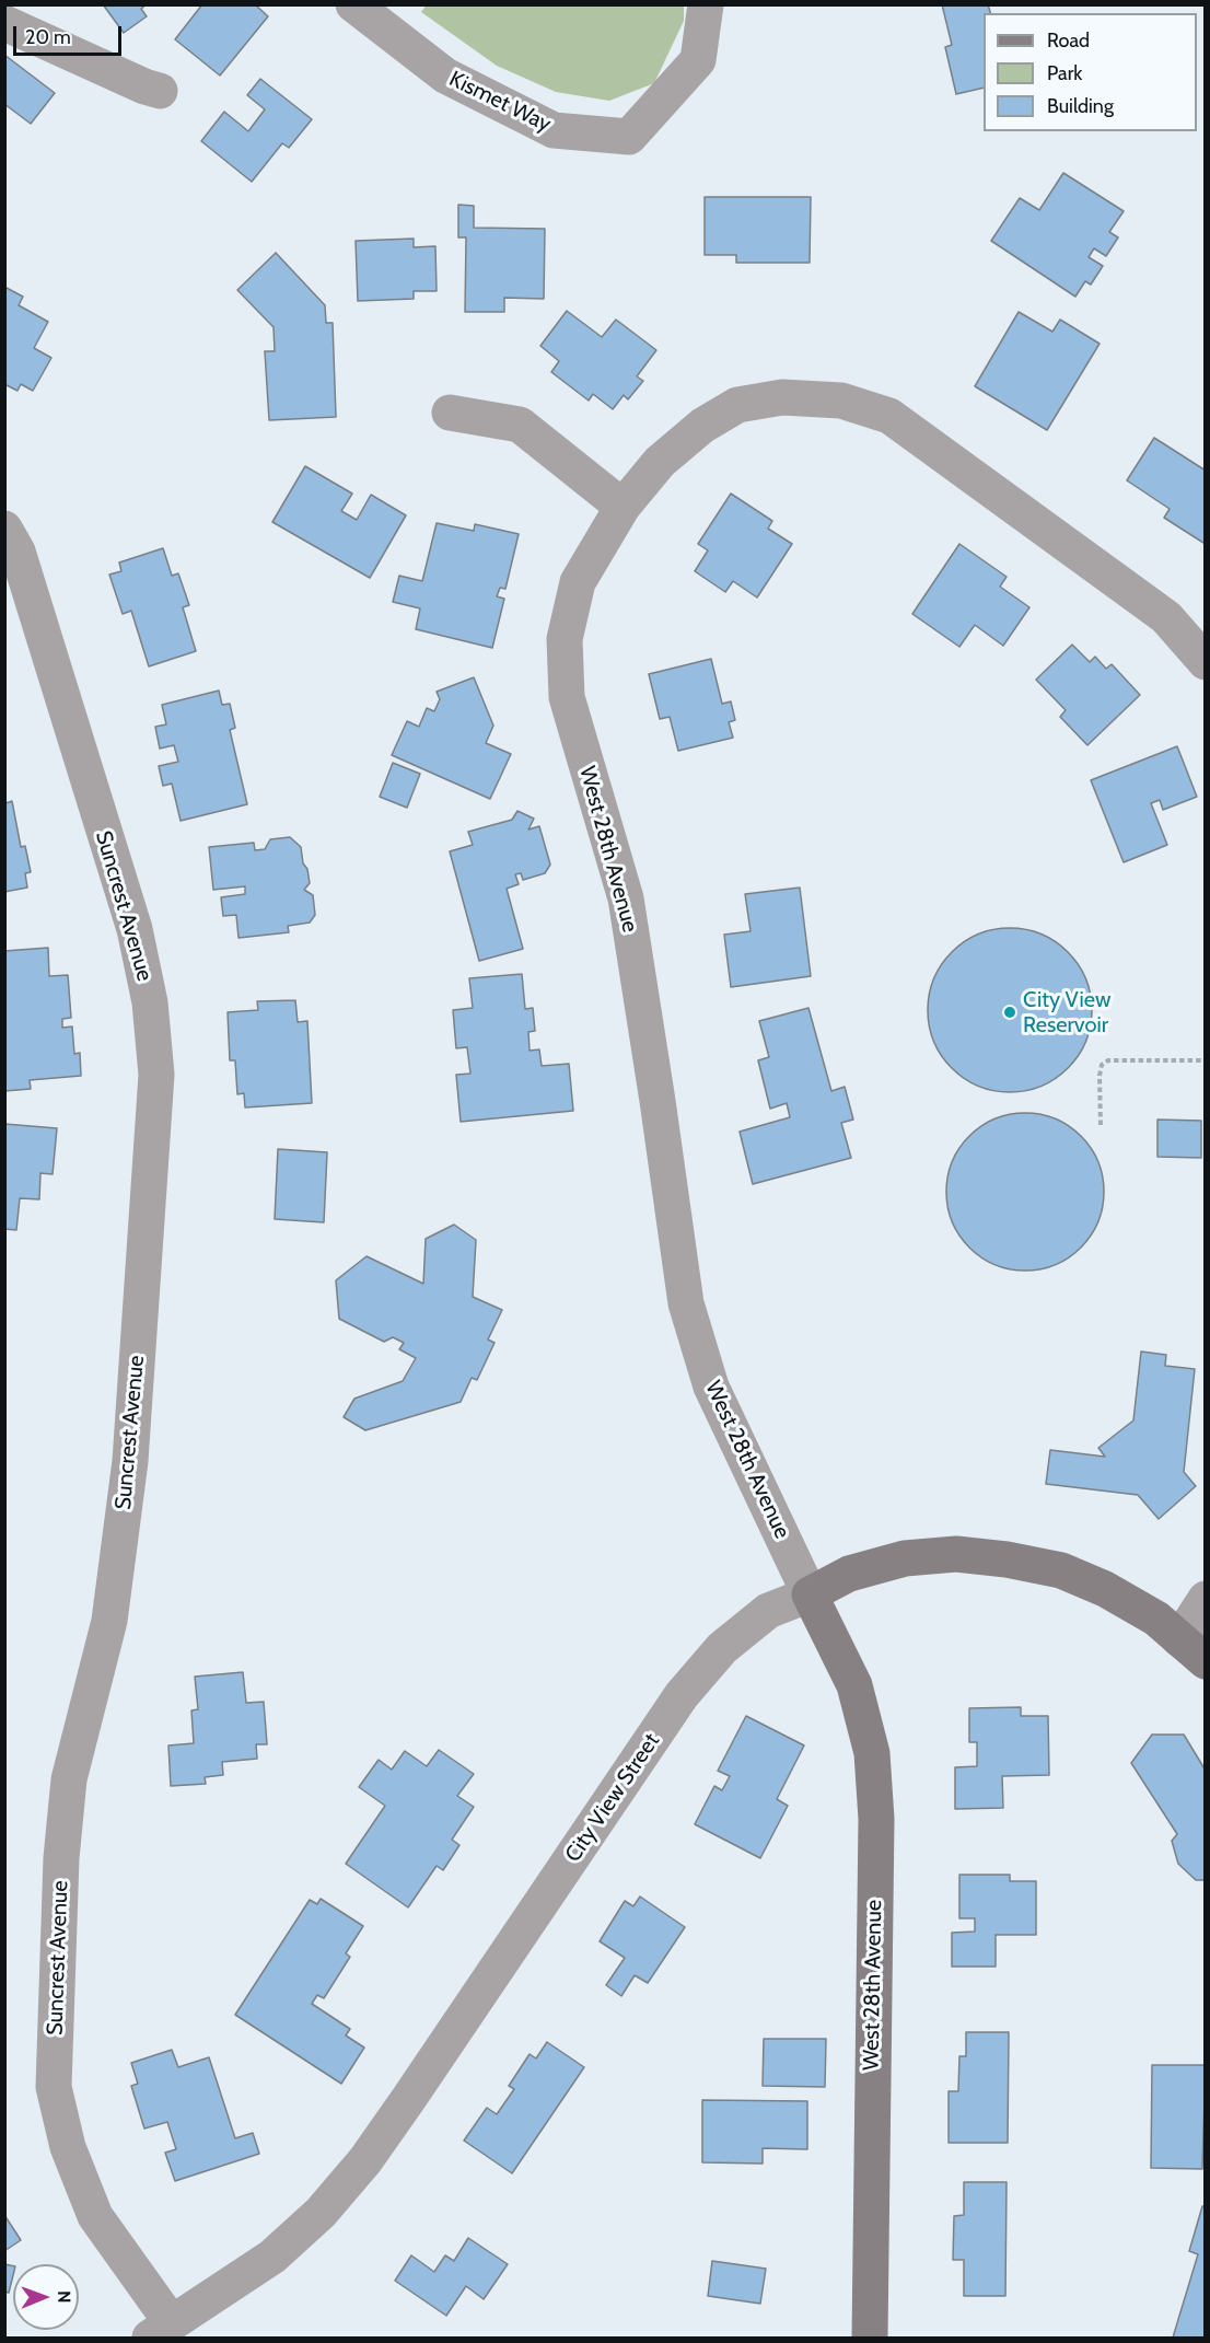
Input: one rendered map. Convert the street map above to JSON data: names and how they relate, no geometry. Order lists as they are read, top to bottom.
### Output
{
  "streets": {
    "street": [
      "Kismet Way",
      "West 28th Avenue",
      "Suncrest Avenue",
      "City View Street"
    ]
  },
  "crossings": [
    ["West 28th Avenue", "City View Street"],
    ["Suncrest Avenue", "City View Street"]
  ],
  "places": ["City View Reservoir"],
  "legend": ["Road", "Park", "Building"],
  "scale_bar": "20 m",
  "north": "right"
}
